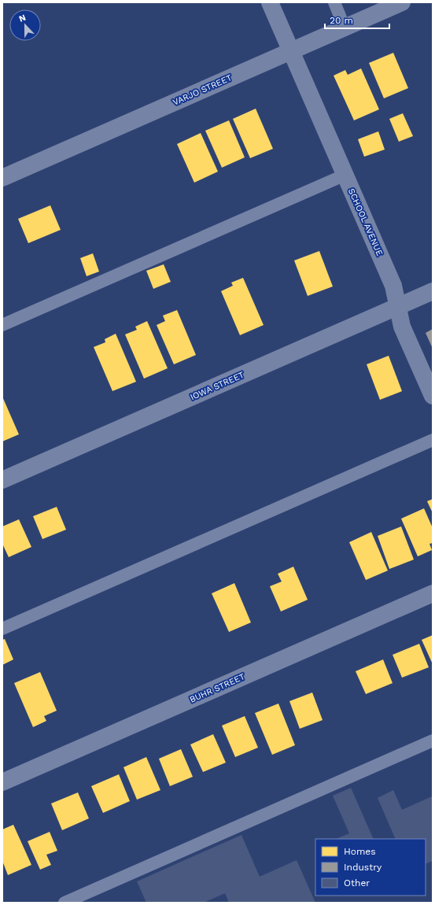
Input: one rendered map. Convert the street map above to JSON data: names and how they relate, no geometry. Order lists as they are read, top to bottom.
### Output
{
  "streets": {
    "street": [
      "VARJO STREET",
      "SCHOOL AVENUE",
      "IOWA STREET",
      "BUHR STREET"
    ]
  },
  "crossings": [
    ["VARJO STREET", "SCHOOL AVENUE"],
    ["SCHOOL AVENUE", "IOWA STREET"]
  ],
  "legend": ["Homes", "Industry", "Other"],
  "scale_bar": "20 m",
  "north": "top"
}
